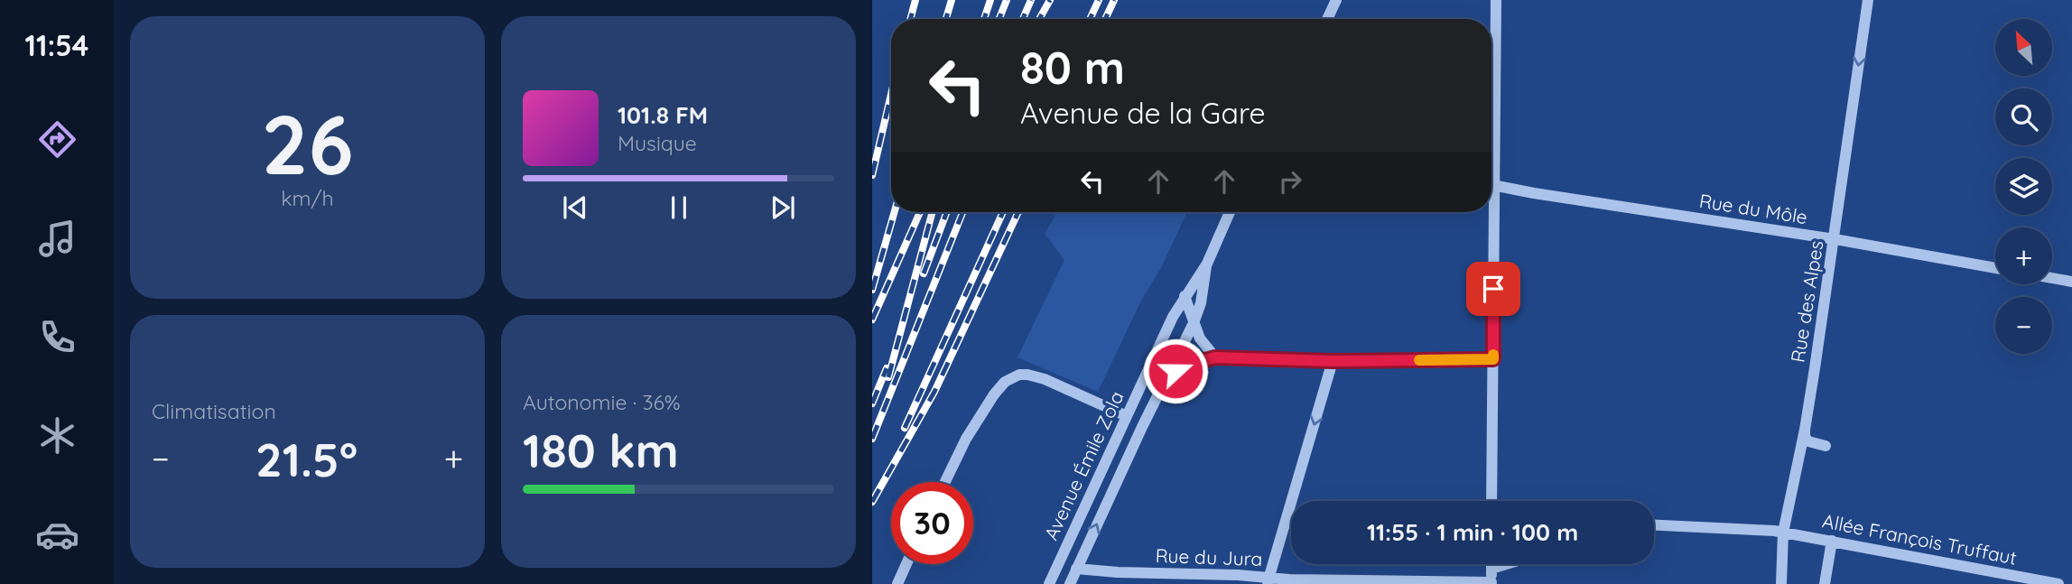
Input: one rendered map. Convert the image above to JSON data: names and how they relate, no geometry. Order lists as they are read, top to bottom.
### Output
{
  "streets": {
    "street": [
      "Rue du Môle",
      "Rue des Alpes",
      "Avenue Émile Zola",
      "Allée François Truffaut",
      "Rue du Jura"
    ]
  },
  "crossings": [
    ["Rue du Môle", "Rue des Alpes"],
    ["Rue des Alpes", "Allée François Truffaut"],
    ["Avenue Émile Zola", "Rue du Jura"]
  ],
  "one_way": ["Rue des Alpes"],
  "north": "top left",
  "page": {
    "tabs": "11:54",
    "tile": [
      ["26", "km/h"],
      "Climatisation",
      ["Autonomie · 36%", "180 km"]
    ],
    "map_buttons": ["+", "−"],
    "turn": ["80 m", "Avenue de la Gare"],
    "song": ["101.8 FM", "Musique"],
    "heat": ["−", "21.5°", "+"],
    "limit": "30",
    "trip": "11:55 · 1 min · 100 m"
  }
}
